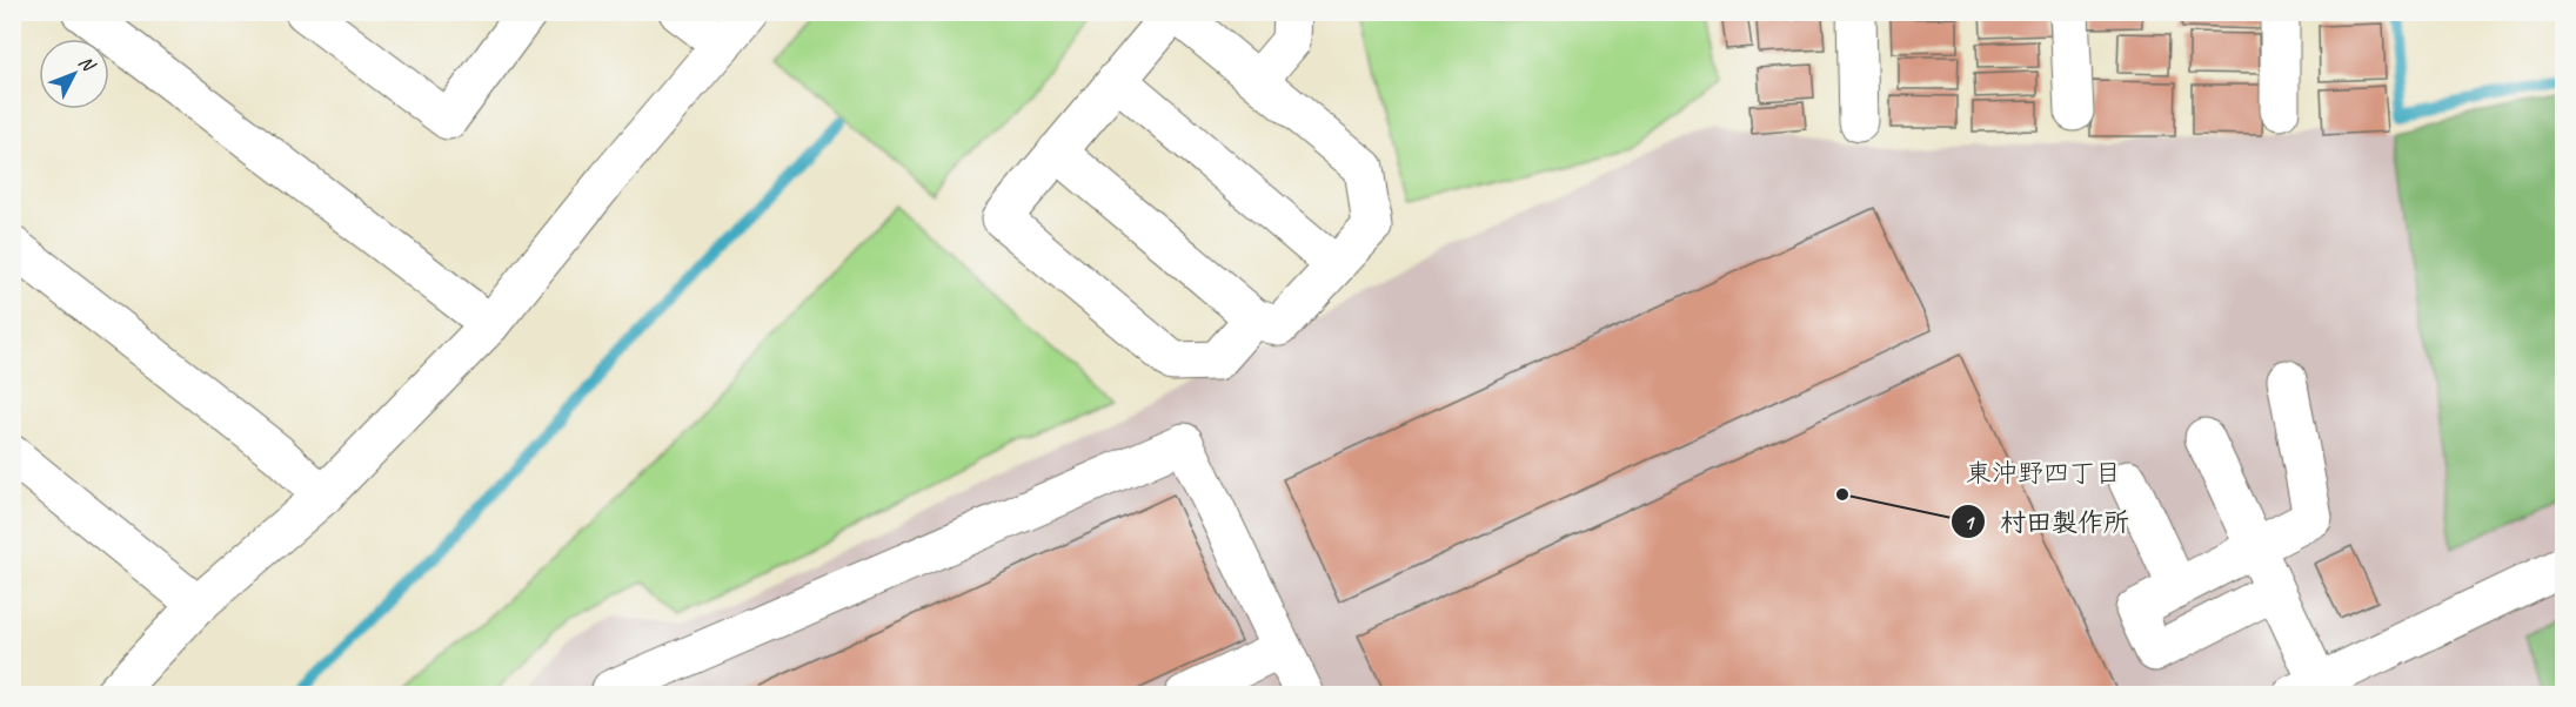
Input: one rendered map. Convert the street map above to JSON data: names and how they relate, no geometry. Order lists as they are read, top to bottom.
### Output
{
  "districts": ["東沖野四丁目"],
  "places": ["村田製作所"],
  "north": "top right"
}
